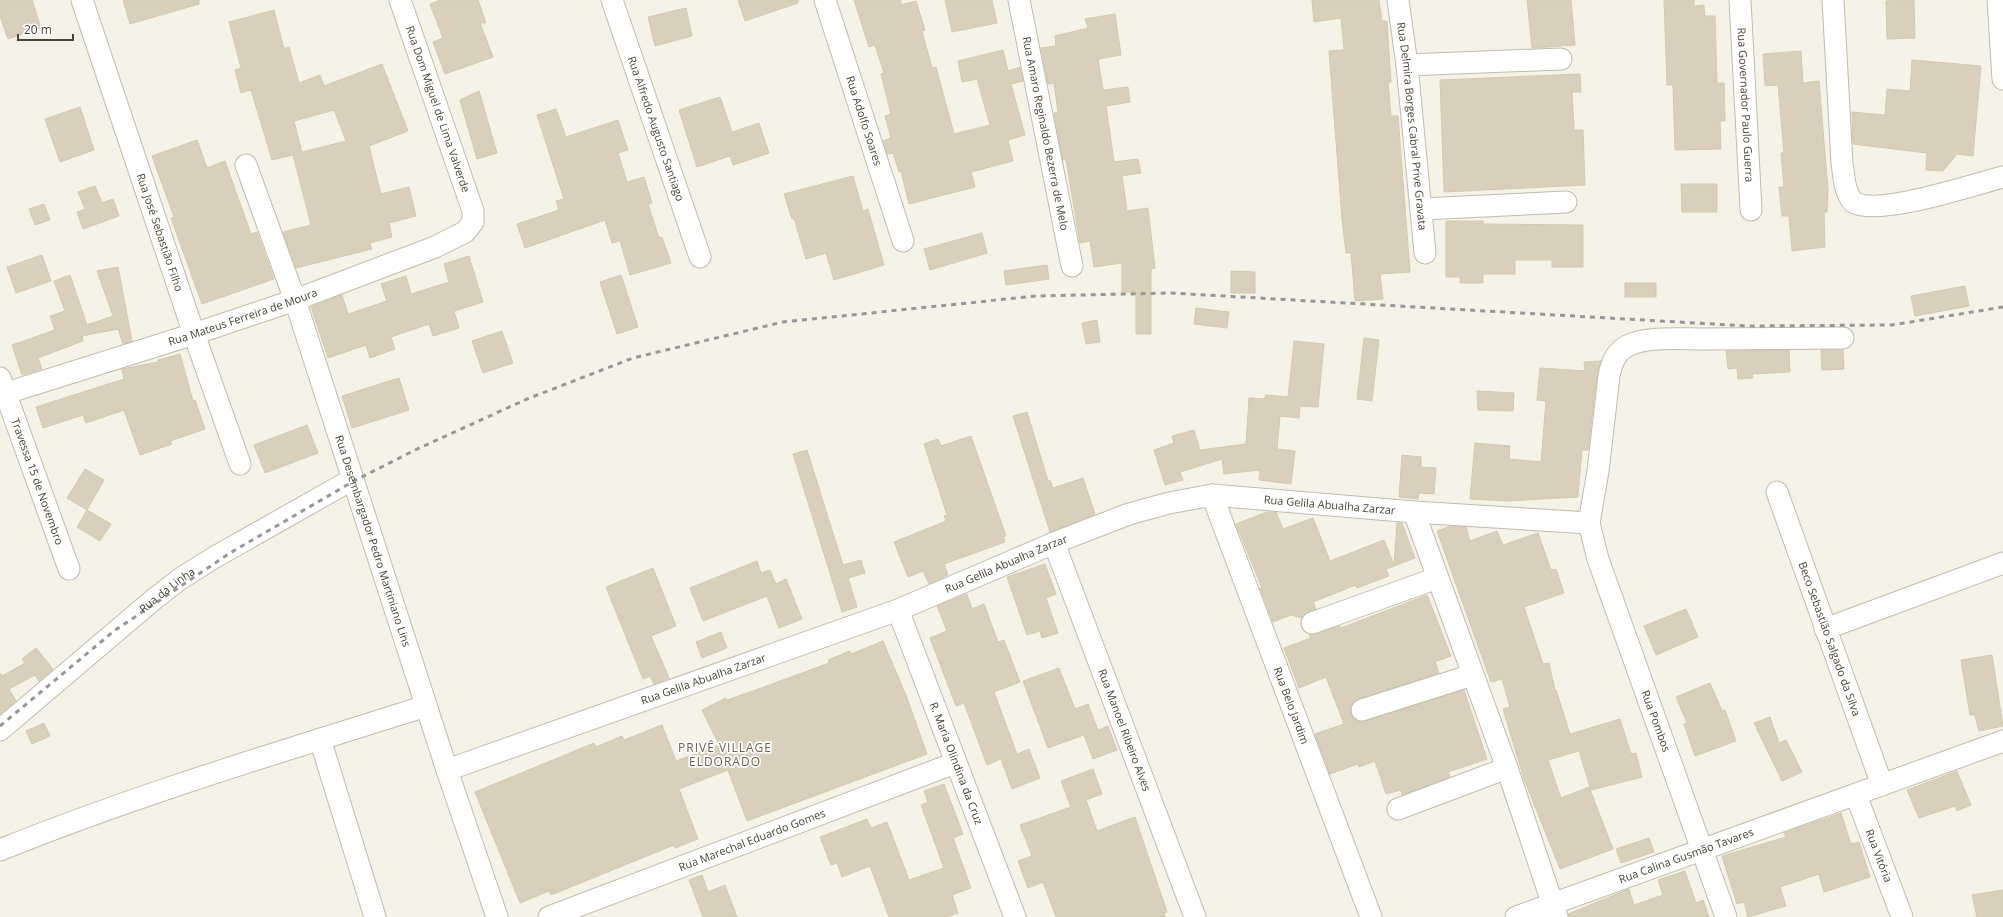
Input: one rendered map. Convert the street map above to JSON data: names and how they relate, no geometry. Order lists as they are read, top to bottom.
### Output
{
  "streets": {
    "street": [
      "Rua Governador Paulo Guerra",
      "Rua Dom Miguel de Lima Valverde",
      "Rua Adolfo Soares",
      "Rua Delmira Borges Cabral Prive Gravata",
      "Rua Alfredo Augusto Santiago",
      "Rua Amaro Reginaldo Bezerra de Melo",
      "Rua José Sebastião Filho",
      "Rua Mateus Ferreira de Moura",
      "Travessa 15 de Novembro",
      "Rua Gelila Abualha Zarzar",
      "Rua Desembargador Pedro Martiniano Lins",
      "Rua da Linha",
      "Beco Sebastião Salgado da Silva",
      "Rua Belo Jardim",
      "Rua Pombos",
      "Rua Manoel Ribeiro Alves",
      "R. Maria Olindina da Cruz",
      "Rua Marechal Eduardo Gomes",
      "Rua Calina Gusmão Tavares",
      "Rua Vitória"
    ]
  },
  "crossings": [
    ["Rua Dom Miguel de Lima Valverde", "Rua Mateus Ferreira de Moura"],
    ["Rua José Sebastião Filho", "Rua Mateus Ferreira de Moura"],
    ["Rua Mateus Ferreira de Moura", "Travessa 15 de Novembro"],
    ["Rua Mateus Ferreira de Moura", "Rua Desembargador Pedro Martiniano Lins"],
    ["Rua Gelila Abualha Zarzar", "Rua Desembargador Pedro Martiniano Lins"],
    ["Rua Gelila Abualha Zarzar", "Rua Belo Jardim"],
    ["Rua Gelila Abualha Zarzar", "Rua Pombos"],
    ["Rua Gelila Abualha Zarzar", "Rua Manoel Ribeiro Alves"],
    ["Rua Gelila Abualha Zarzar", "R. Maria Olindina da Cruz"],
    ["Rua Desembargador Pedro Martiniano Lins", "Rua da Linha"],
    ["Beco Sebastião Salgado da Silva", "Rua Calina Gusmão Tavares"],
    ["Rua Pombos", "Rua Calina Gusmão Tavares"],
    ["R. Maria Olindina da Cruz", "Rua Marechal Eduardo Gomes"],
    ["Rua Calina Gusmão Tavares", "Rua Vitória"]
  ],
  "districts": ["PRIVÊ VILLAGE ELDORADO"],
  "scale_bar": "20 m"
}
